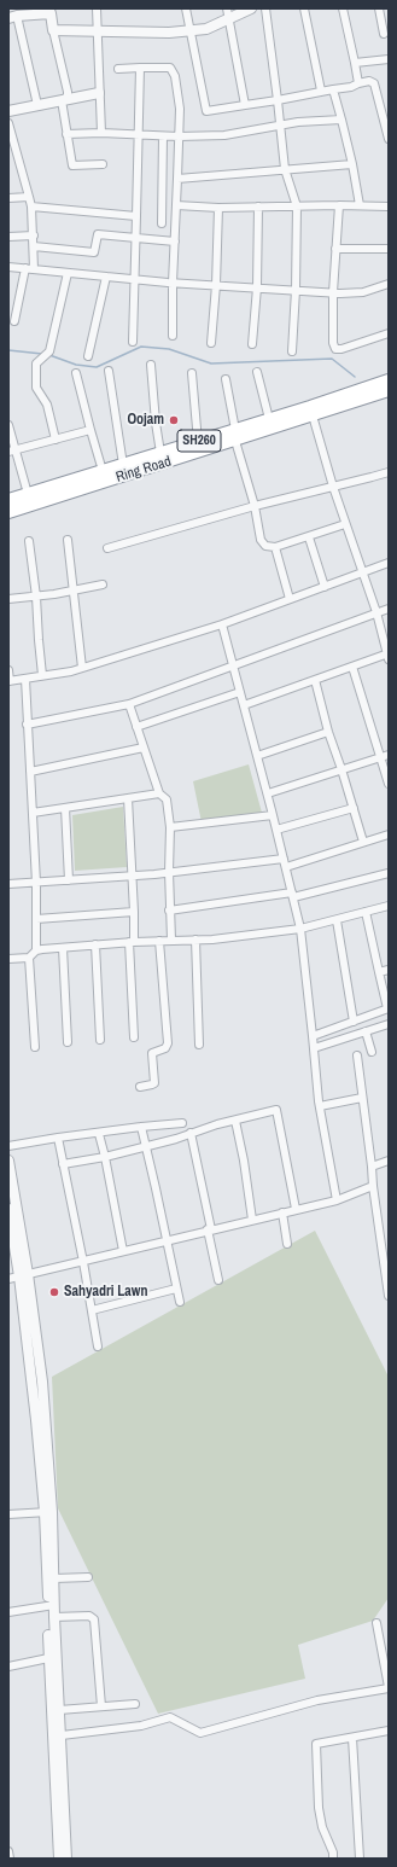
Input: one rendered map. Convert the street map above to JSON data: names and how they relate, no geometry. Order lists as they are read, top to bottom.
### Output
{
  "streets": {
    "highway": ["SH260", "Ring Road"]
  },
  "places": ["Oojam", "Sahyadri Lawn"]
}
